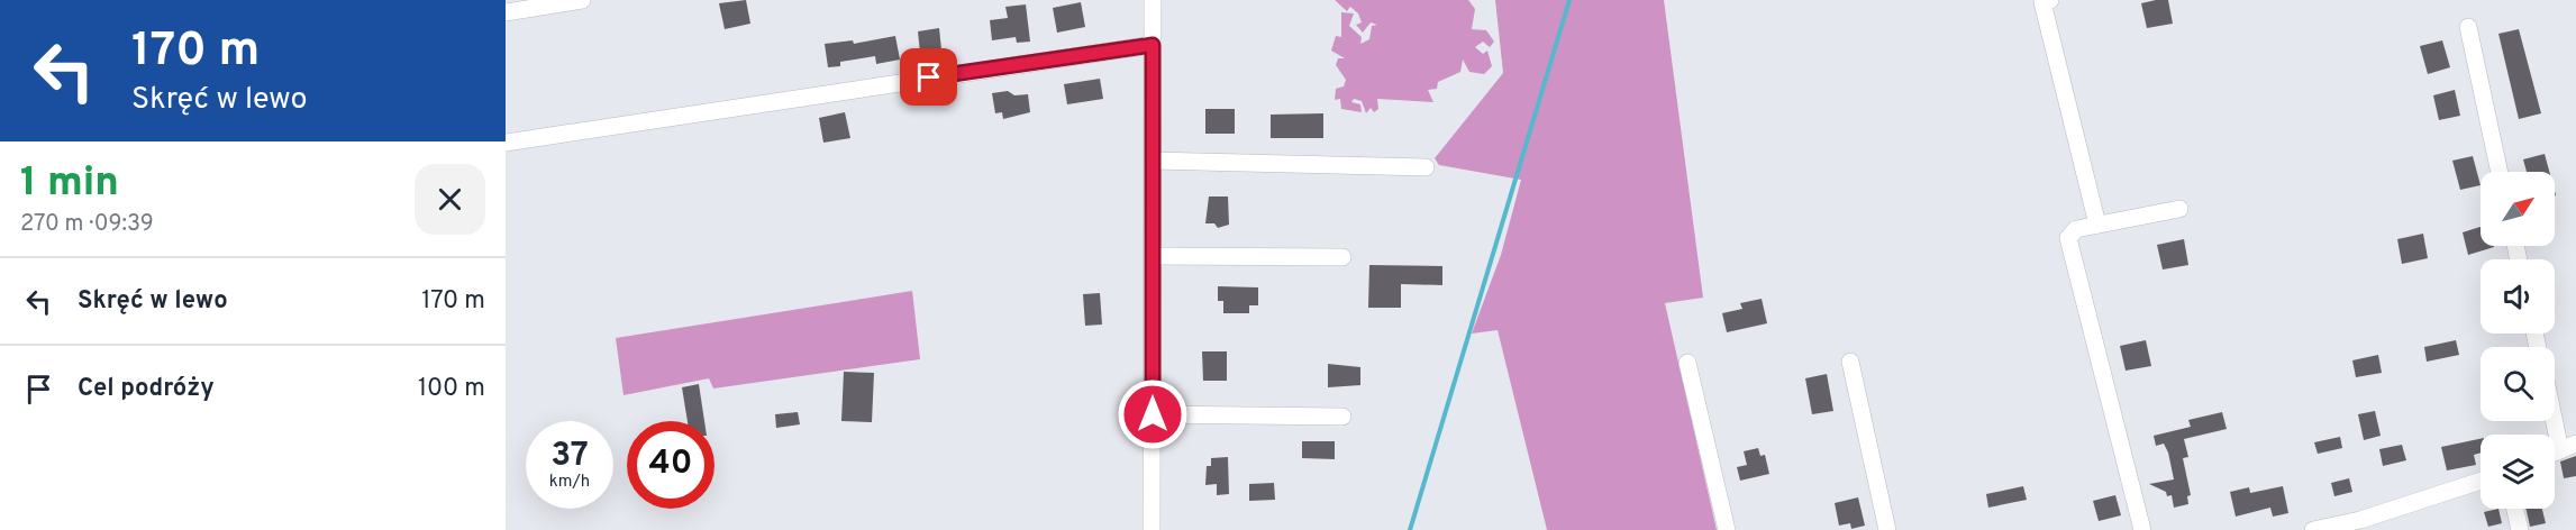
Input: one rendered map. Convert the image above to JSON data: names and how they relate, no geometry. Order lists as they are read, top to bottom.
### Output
{
  "north": "top right",
  "page": {
    "turn": ["170 m", "Skręć w lewo"],
    "heading": ["1 min", "270 m · 09:39"],
    "list": [
      {
        "name": "Skręć w lewo",
        "value": "170 m"
      },
      {
        "name": "Cel podróży",
        "value": "100 m"
      }
    ],
    "speed": "37 km/h",
    "limit": "40"
  }
}
